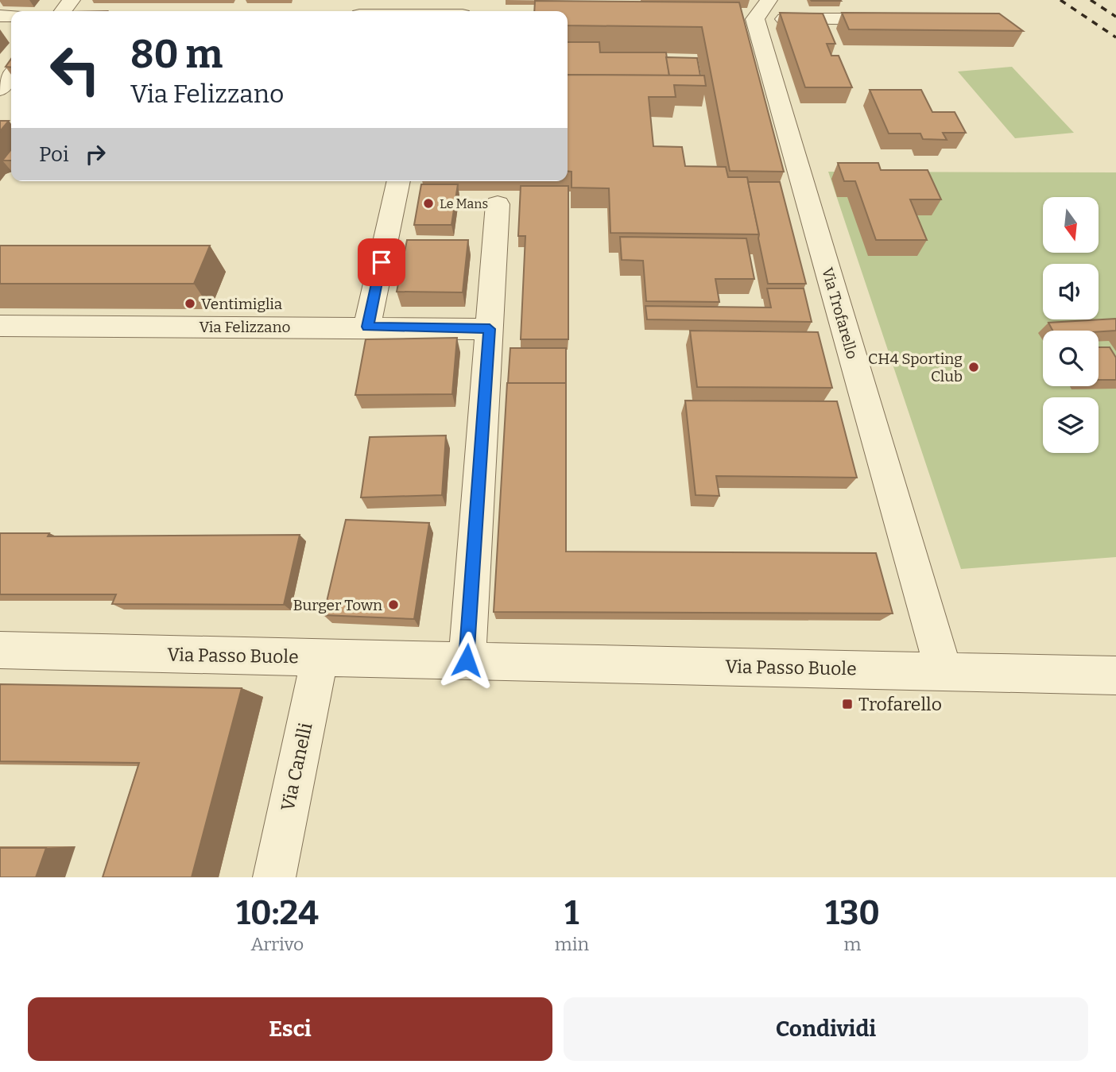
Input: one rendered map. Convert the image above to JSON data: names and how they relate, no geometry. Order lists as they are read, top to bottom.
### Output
{
  "streets": {
    "street": [
      "Via Trofarello",
      "Via Felizzano",
      "Via Passo Buole",
      "Via Canelli"
    ]
  },
  "crossings": [
    ["Via Trofarello", "Via Passo Buole"],
    ["Via Passo Buole", "Via Canelli"]
  ],
  "places": {
    "other": [
      "Le Mans",
      "Ventimiglia",
      "CH4 Sporting Club",
      "Burger Town"
    ],
    "transit": ["Trofarello"]
  },
  "north": "bottom",
  "page": {
    "turn": ["80 m", "Via Felizzano"],
    "then": "Poi",
    "eta": [
      "10:24",
      "Arrivo",
      "1",
      "min",
      "130",
      "m"
    ],
    "buttons": ["Esci", "Condividi"]
  }
}
